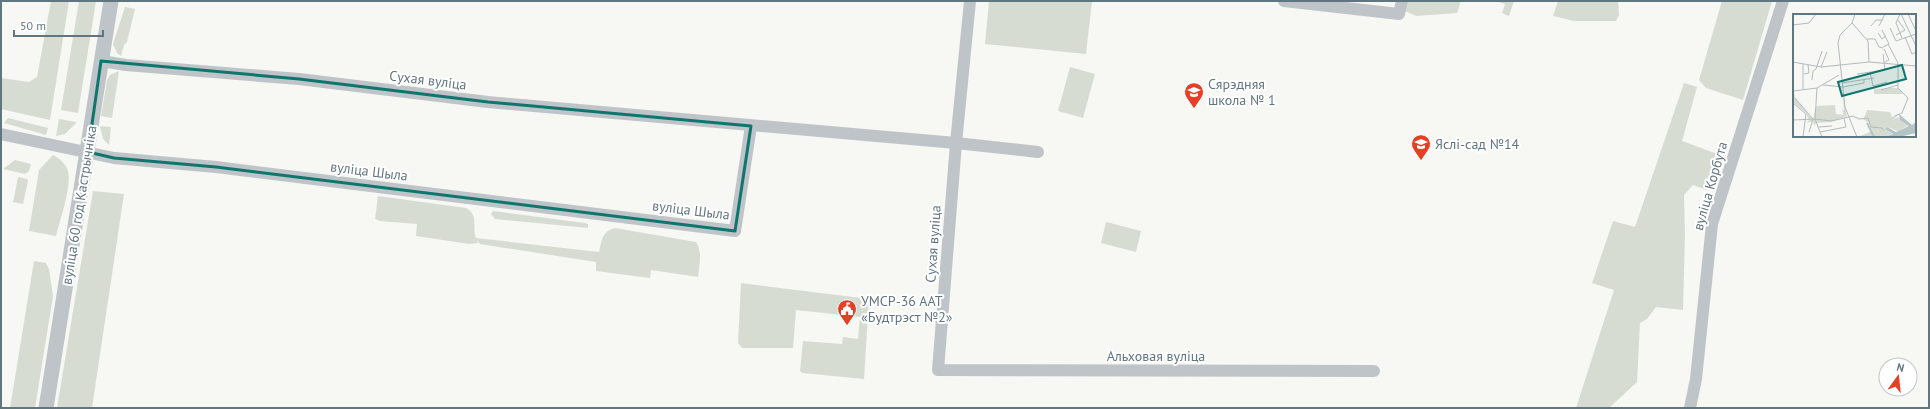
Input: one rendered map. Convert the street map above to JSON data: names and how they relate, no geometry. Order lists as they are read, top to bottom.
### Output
{
  "streets": {
    "street": [
      "Сухая вуліца",
      "вуліца Шыла",
      "вуліца Корбута",
      "вуліца 60 год Кастрычніка",
      "Альховая вуліца"
    ]
  },
  "crossings": [
    ["Сухая вуліца", "вуліца Шыла"],
    ["Сухая вуліца", "вуліца 60 год Кастрычніка"],
    ["Сухая вуліца", "Альховая вуліца"],
    ["вуліца Шыла", "вуліца 60 год Кастрычніка"]
  ],
  "places": {
    "school or university": ["Сярэдняя школа № 1", "Яслі-сад №14"],
    "public building": ["УМСР-36 ААТ «Будтрэст №2»"]
  },
  "scale_bar": "50 m",
  "north": "top"
}
